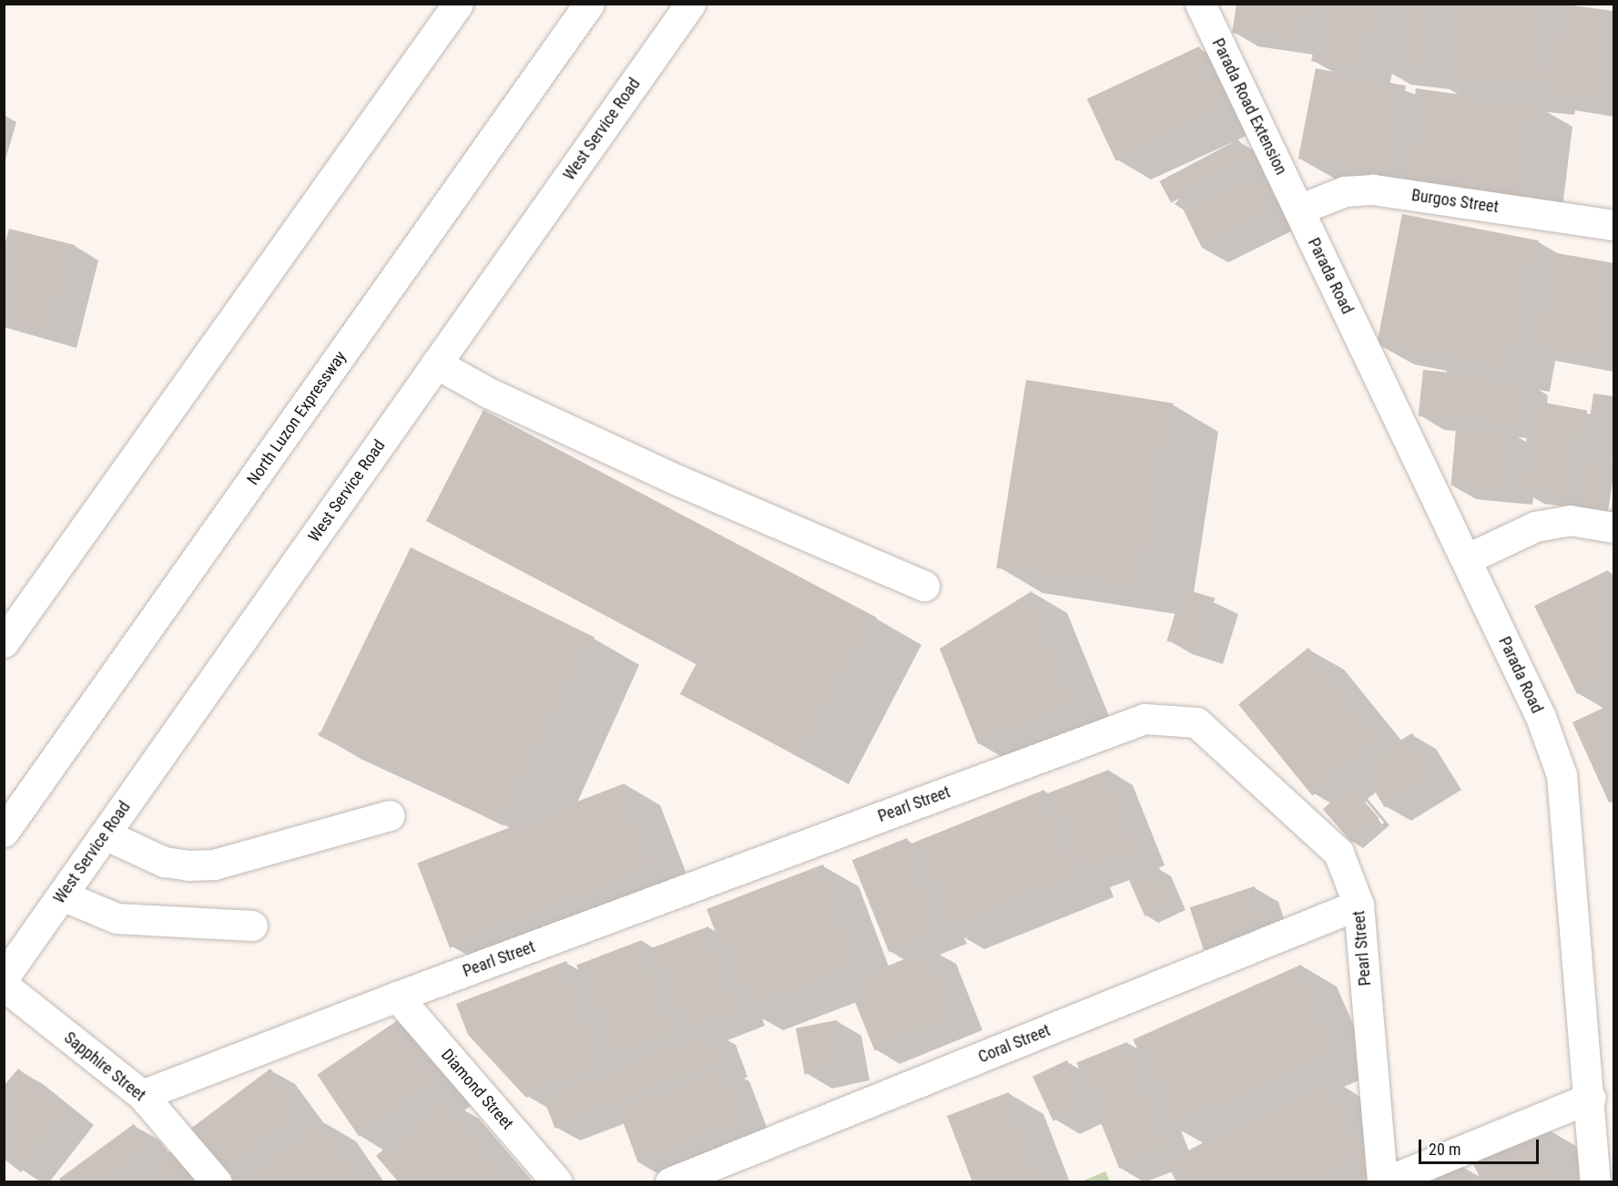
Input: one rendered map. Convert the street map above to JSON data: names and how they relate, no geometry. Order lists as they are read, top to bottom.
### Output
{
  "streets": {
    "main road": [
      "Parada Road Extension",
      "West Service Road",
      "Burgos Street",
      "Parada Road",
      "North Luzon Expressway",
      "Pearl Street",
      "Coral Street",
      "Sapphire Street",
      "Diamond Street"
    ]
  },
  "crossings": [
    ["Parada Road Extension", "Burgos Street"],
    ["Parada Road Extension", "Parada Road"],
    ["Burgos Street", "Parada Road"],
    ["Pearl Street", "Coral Street"],
    ["Pearl Street", "Sapphire Street"],
    ["Pearl Street", "Diamond Street"]
  ],
  "scale_bar": "20 m"
}
